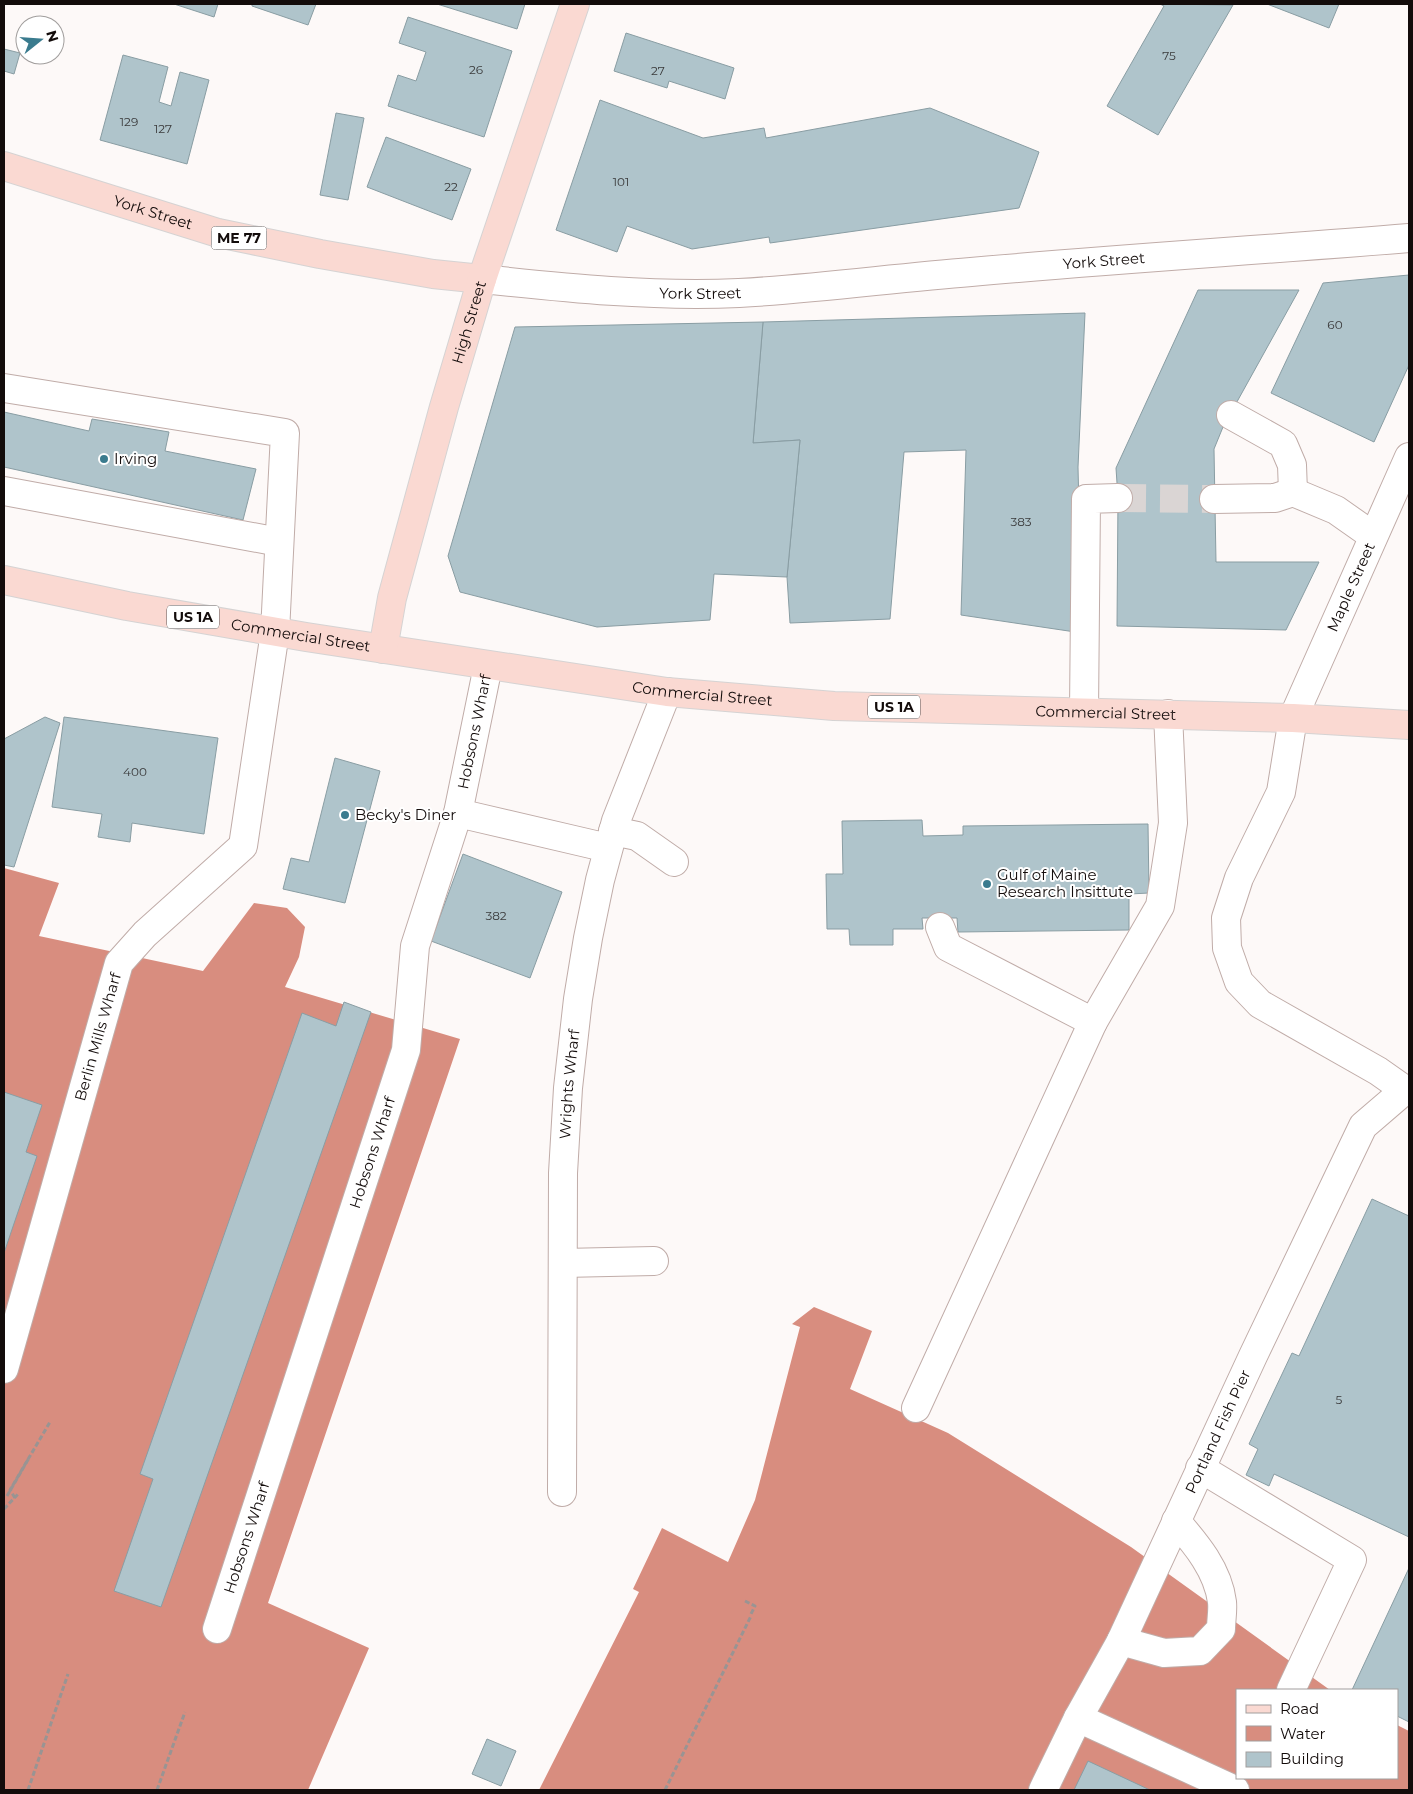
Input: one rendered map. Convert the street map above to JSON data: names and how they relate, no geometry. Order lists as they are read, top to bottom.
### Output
{
  "streets": {
    "main road": [
      "York Street",
      "ME 77",
      "High Street",
      "US 1A",
      "Commercial Street"
    ],
    "street": [
      "Maple Street",
      "Hobsons Wharf",
      "Berlin Mills Wharf",
      "Wrights Wharf",
      "Portland Fish Pier"
    ]
  },
  "crossings": [
    ["York Street", "High Street"],
    ["High Street", "Commercial Street"],
    ["Maple Street", "Commercial Street"],
    ["Maple Street", "Portland Fish Pier"],
    ["Commercial Street", "Hobsons Wharf"],
    ["Commercial Street", "Berlin Mills Wharf"],
    ["Commercial Street", "Wrights Wharf"]
  ],
  "places": ["Irving", "Becky's Diner", "Gulf of Maine Research Insittute"],
  "house_numbers": [
    "75",
    "26",
    "27",
    "129",
    "127",
    "101",
    "22",
    "60",
    "383",
    "400",
    "382",
    "5"
  ],
  "legend": ["Road", "Water", "Building"],
  "north": "right"
}
